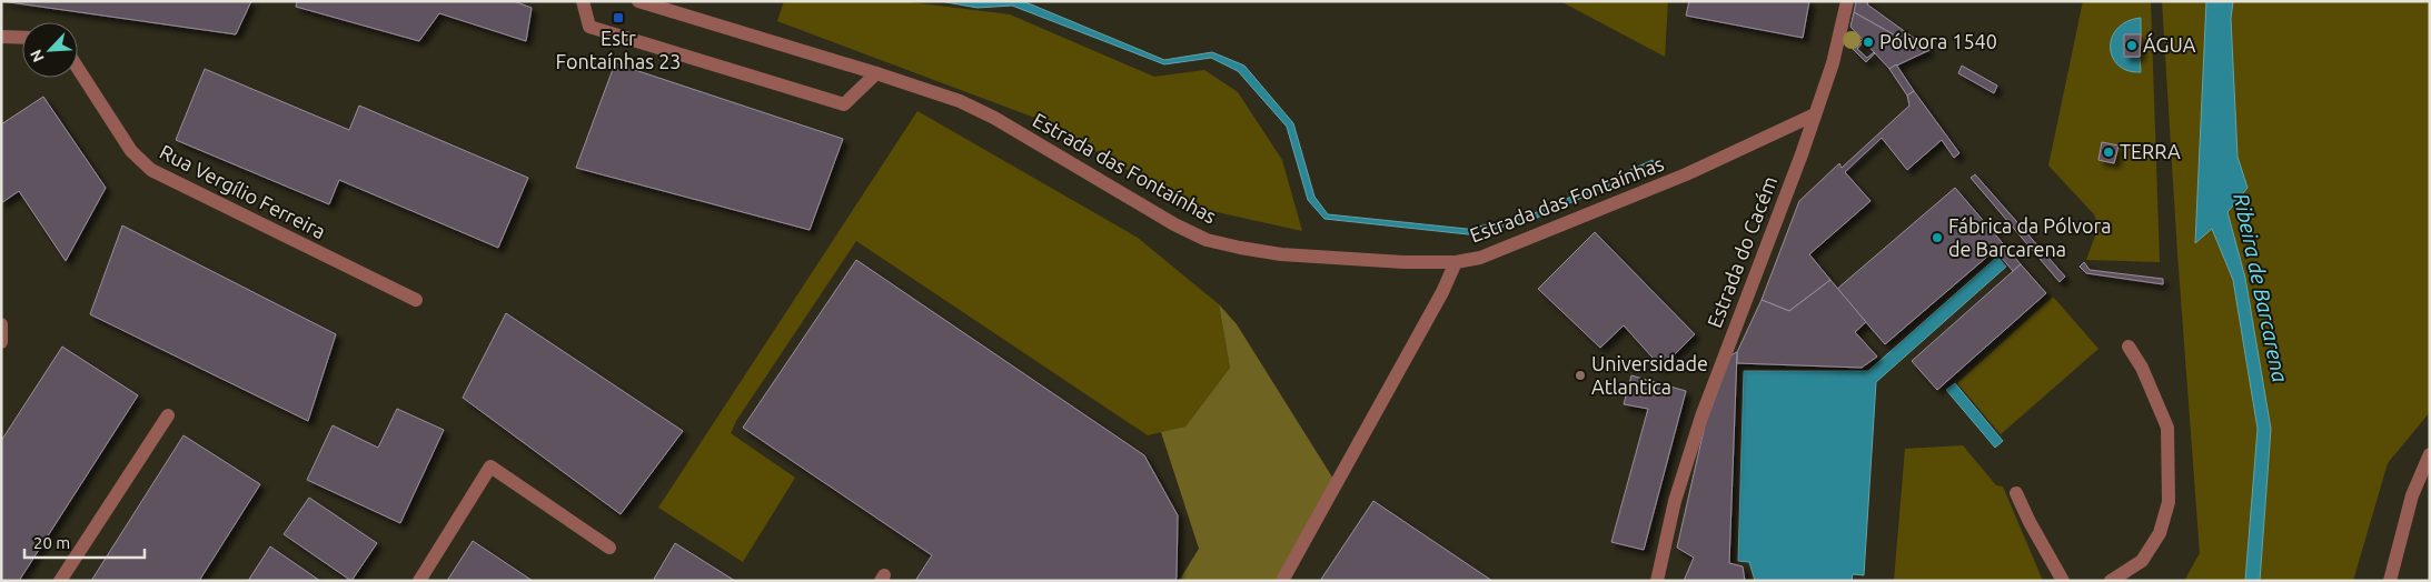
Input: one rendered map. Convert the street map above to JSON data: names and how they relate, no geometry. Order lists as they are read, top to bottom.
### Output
{
  "streets": {
    "street": ["Estrada das Fontaínhas", "Rua Vergílio Ferreira", "Estrada do Cacém"]
  },
  "crossings": [
    ["Estrada das Fontaínhas", "Estrada do Cacém"]
  ],
  "water": ["Ribeira de Barcarena"],
  "places": {
    "transit": ["Estr Fontaínhas 23"],
    "other": [
      "Pólvora 1540",
      "ÁGUA",
      "TERRA",
      "Fábrica da Pólvora de Barcarena",
      "Universidade Atlantica"
    ]
  },
  "scale_bar": "20 m",
  "north": "bottom left"
}
